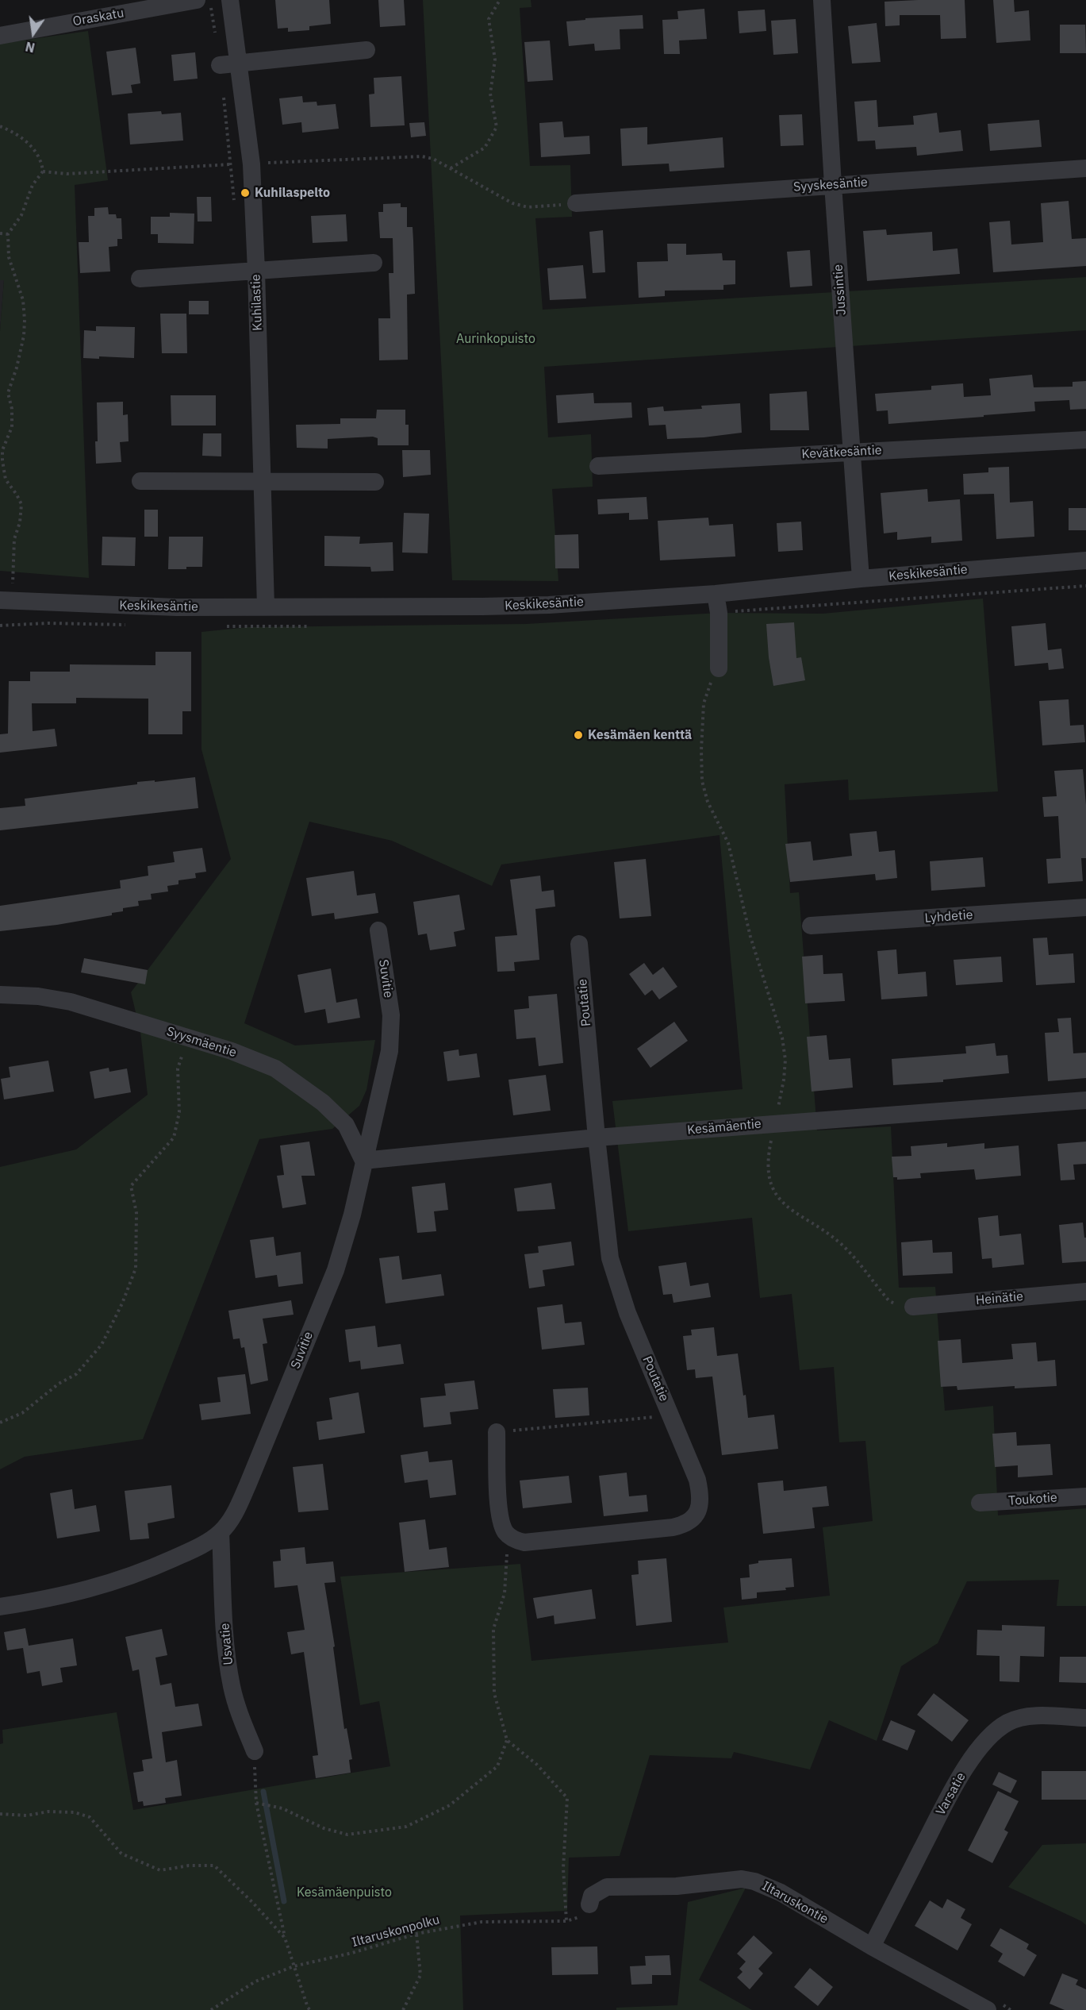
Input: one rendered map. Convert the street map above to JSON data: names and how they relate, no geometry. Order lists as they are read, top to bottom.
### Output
{
  "streets": {
    "street": [
      "Oraskatu",
      "Syyskesäntie",
      "Jussintie",
      "Kuhilastie",
      "Kevätkesäntie",
      "Keskikesäntie",
      "Lyhdetie",
      "Suvitie",
      "Poutatie",
      "Syysmäentie",
      "Kesämäentie",
      "Heinätie",
      "Toukotie",
      "Usvatie",
      "Varsatie",
      "Iltaruskontie"
    ],
    "path": ["Iltaruskonpolku"]
  },
  "crossings": [
    ["Syyskesäntie", "Jussintie"],
    ["Jussintie", "Kevätkesäntie"],
    ["Jussintie", "Keskikesäntie"],
    ["Kuhilastie", "Keskikesäntie"],
    ["Suvitie", "Syysmäentie"],
    ["Suvitie", "Kesämäentie"],
    ["Suvitie", "Usvatie"],
    ["Poutatie", "Kesämäentie"],
    ["Syysmäentie", "Kesämäentie"],
    ["Varsatie", "Iltaruskontie"],
    ["Iltaruskontie", "Iltaruskonpolku"]
  ],
  "parks": ["Aurinkopuisto", "Kesämäenpuisto"],
  "places": ["Kuhilaspelto", "Kesämäen kenttä"],
  "north": "bottom"
}
